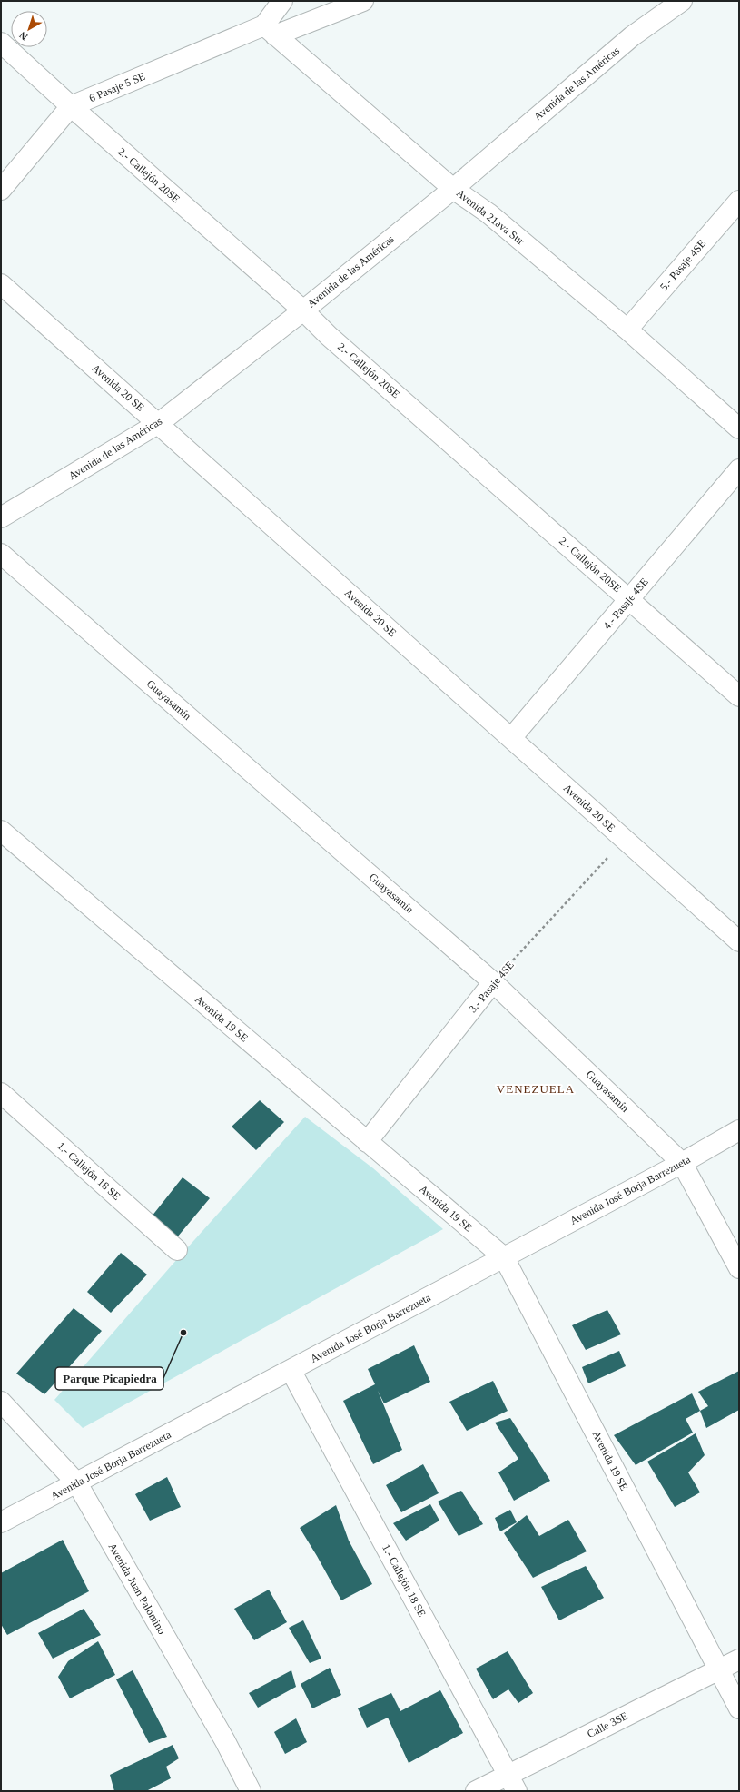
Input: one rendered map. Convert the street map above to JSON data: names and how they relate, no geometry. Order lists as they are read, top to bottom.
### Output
{
  "streets": {
    "street": [
      "Avenida de las Américas",
      "6 Pasaje 5 SE",
      "2.- Callejón 20SE",
      "Avenida 21ava Sur",
      "5.- Pasaje 4SE",
      "Avenida 20 SE",
      "4.- Pasaje 4SE",
      "Guayasamín",
      "3.- Pasaje 4SE",
      "Avenida 19 SE",
      "1.- Callejón 18 SE",
      "Avenida José Borja Barrezueta",
      "Avenida Juan Palomino",
      "Calle 3SE"
    ]
  },
  "crossings": [
    ["Avenida de las Américas", "2.- Callejón 20SE"],
    ["Avenida de las Américas", "Avenida 21ava Sur"],
    ["Avenida de las Américas", "Avenida 20 SE"],
    ["6 Pasaje 5 SE", "2.- Callejón 20SE"],
    ["6 Pasaje 5 SE", "Avenida 21ava Sur"],
    ["2.- Callejón 20SE", "4.- Pasaje 4SE"],
    ["Avenida 21ava Sur", "5.- Pasaje 4SE"],
    ["Avenida 20 SE", "4.- Pasaje 4SE"],
    ["Avenida 20 SE", "3.- Pasaje 4SE"],
    ["Guayasamín", "3.- Pasaje 4SE"],
    ["Guayasamín", "Avenida José Borja Barrezueta"],
    ["3.- Pasaje 4SE", "Avenida 19 SE"],
    ["Avenida 19 SE", "Avenida José Borja Barrezueta"],
    ["Avenida 19 SE", "Calle 3SE"],
    ["1.- Callejón 18 SE", "Avenida José Borja Barrezueta"],
    ["1.- Callejón 18 SE", "Calle 3SE"],
    ["Avenida José Borja Barrezueta", "Avenida Juan Palomino"]
  ],
  "districts": ["VENEZUELA"],
  "places": ["Parque Picapiedra"],
  "north": "bottom left"
}
